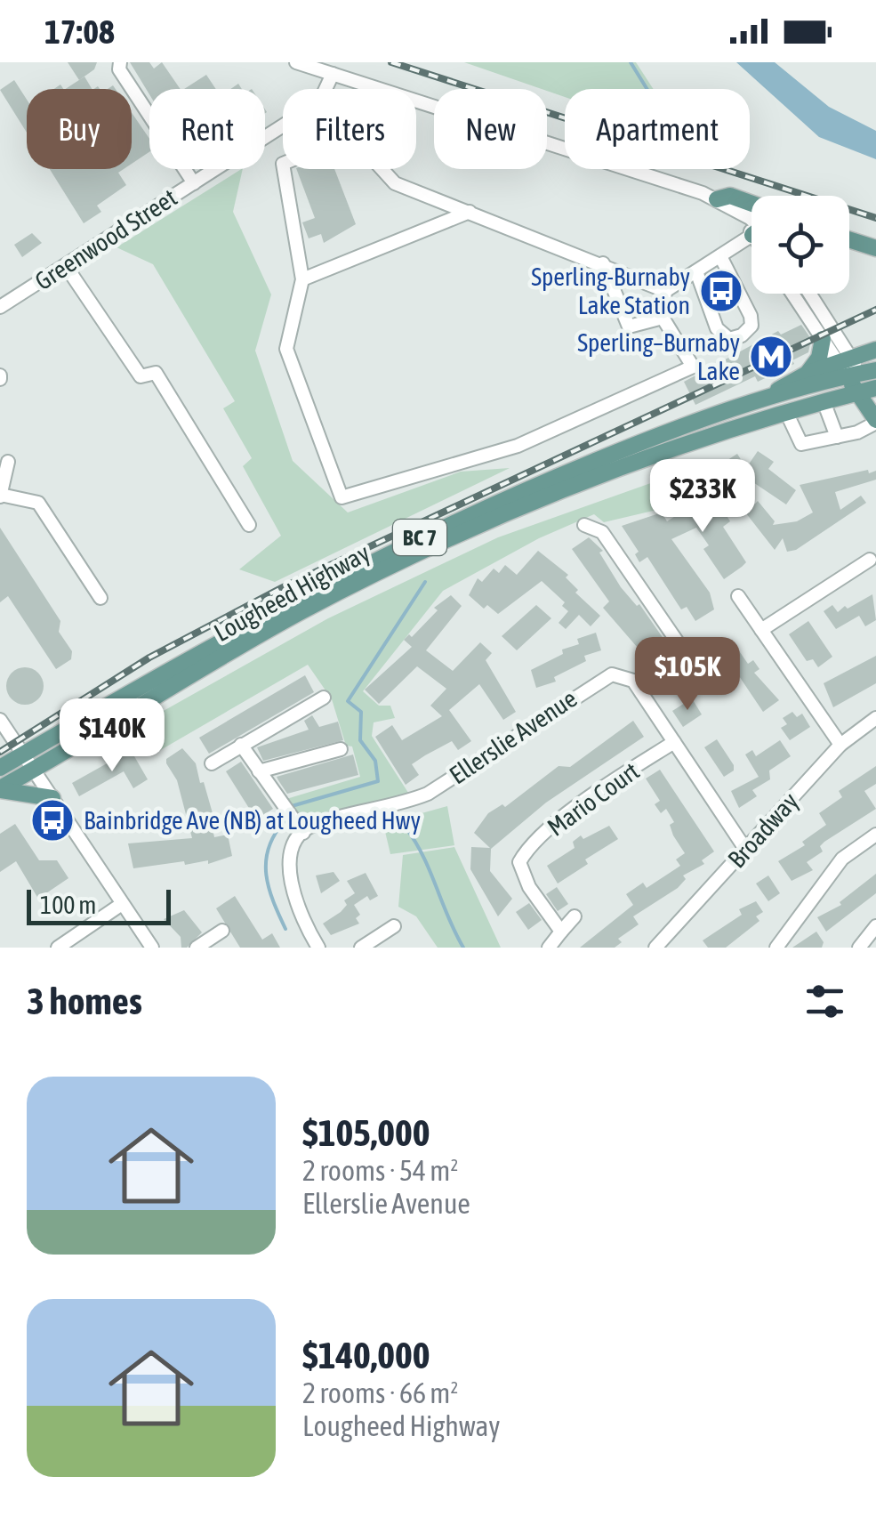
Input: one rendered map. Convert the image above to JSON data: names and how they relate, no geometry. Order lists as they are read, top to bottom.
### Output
{
  "streets": {
    "main road": ["BC 7", "Lougheed Highway"],
    "street": [
      "Greenwood Street",
      "Ellerslie Avenue",
      "Mario Court",
      "Broadway"
    ]
  },
  "places": {
    "bus stop": ["Sperling-Burnaby Lake Station", "Bainbridge Ave (NB) at Lougheed Hwy"],
    "metro station": ["Sperling–Burnaby Lake"]
  },
  "scale_bar": "100 m",
  "page": {
    "status": "17:08",
    "chip": [
      "Buy",
      "Rent",
      "Filters",
      "New",
      "Apartment"
    ],
    "price": ["$233K", "$105K", "$140K"],
    "scale": "100 m",
    "heading": "3 homes",
    "list": [
      {
        "name": "$105,000",
        "note": "2 rooms · 54 m² · Ellerslie Avenue"
      },
      {
        "name": "$140,000",
        "note": "2 rooms · 66 m² · Lougheed Highway"
      }
    ]
  }
}
